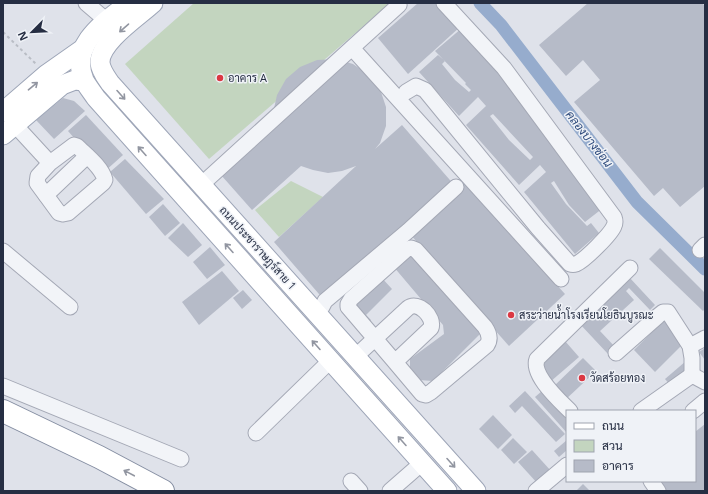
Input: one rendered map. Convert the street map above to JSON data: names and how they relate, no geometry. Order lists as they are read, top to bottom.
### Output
{
  "streets": {
    "main road": ["ถนนประชาราษฎร์สาย 1"]
  },
  "water": ["คลองบางซ่อน"],
  "places": ["อาคาร A", "สระว่ายนํ้าโรงเรียนโยธินบูรณะ", "วัดสร้อยทอง"],
  "legend": ["ถนน", "สวน", "อาคาร"],
  "north": "bottom left"
}
